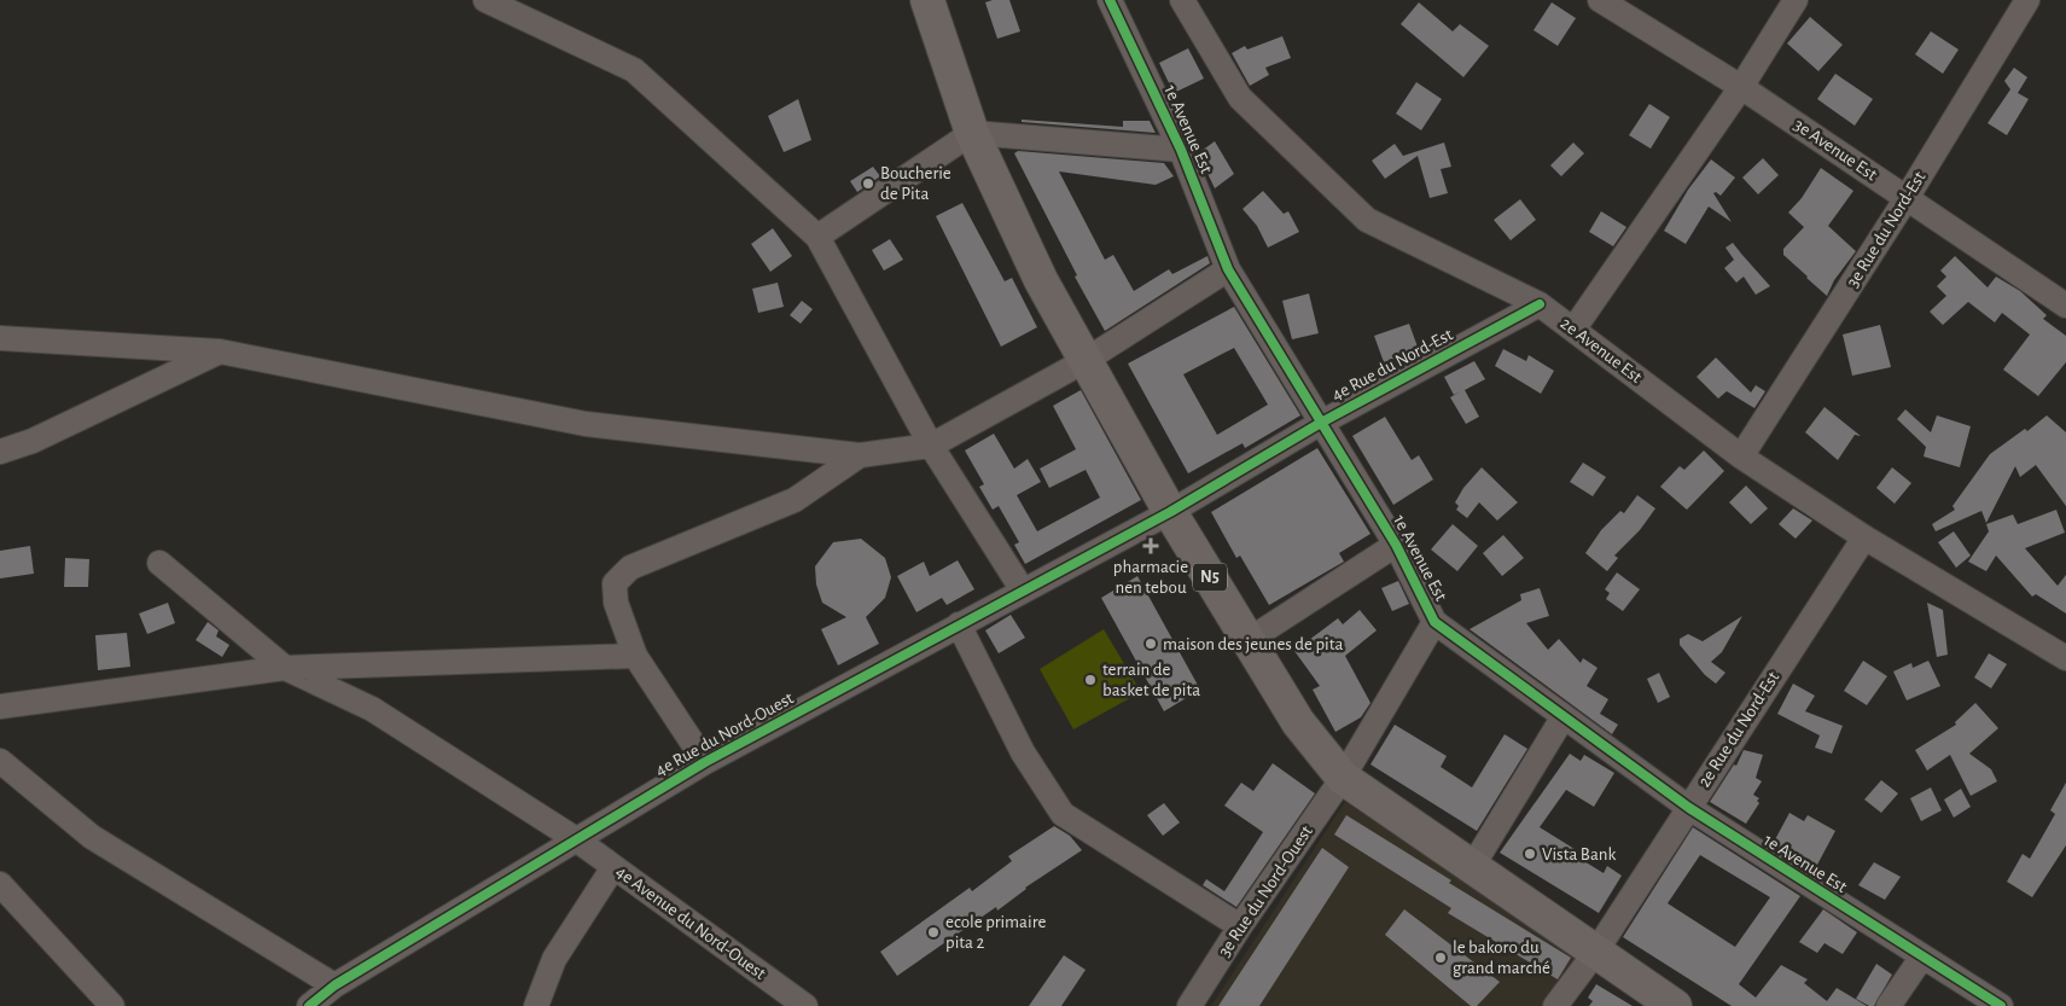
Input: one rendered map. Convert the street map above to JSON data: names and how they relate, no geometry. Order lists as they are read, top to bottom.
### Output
{
  "streets": {
    "highway": ["N5"],
    "street": [
      "1e Avenue Est",
      "3e Avenue Est",
      "3e Rue du Nord-Est",
      "2e Avenue Est",
      "4e Rue du Nord-Est",
      "2e Rue du Nord-Est",
      "4e Rue du Nord-Ouest",
      "3e Rue du Nord-Ouest",
      "4e Avenue du Nord-Ouest"
    ]
  },
  "crossings": [
    ["1e Avenue Est", "4e Rue du Nord-Est"],
    ["1e Avenue Est", "2e Rue du Nord-Est"],
    ["1e Avenue Est", "3e Rue du Nord-Ouest"],
    ["3e Avenue Est", "3e Rue du Nord-Est"],
    ["3e Rue du Nord-Est", "2e Avenue Est"],
    ["2e Avenue Est", "4e Rue du Nord-Est"],
    ["2e Avenue Est", "2e Rue du Nord-Est"],
    ["4e Rue du Nord-Est", "N5"],
    ["4e Rue du Nord-Est", "4e Rue du Nord-Ouest"],
    ["N5", "2e Rue du Nord-Est"],
    ["N5", "4e Rue du Nord-Ouest"],
    ["N5", "3e Rue du Nord-Ouest"],
    ["4e Rue du Nord-Ouest", "4e Avenue du Nord-Ouest"]
  ],
  "places": {
    "other": [
      "Boucherie de Pita",
      "maison des jeunes de pita",
      "terrain de basket de pita",
      "Vista Bank",
      "ecole primaire pita 2",
      "le bakoro du grand marché"
    ],
    "health": ["pharmacie nen tebou"]
  }
}
